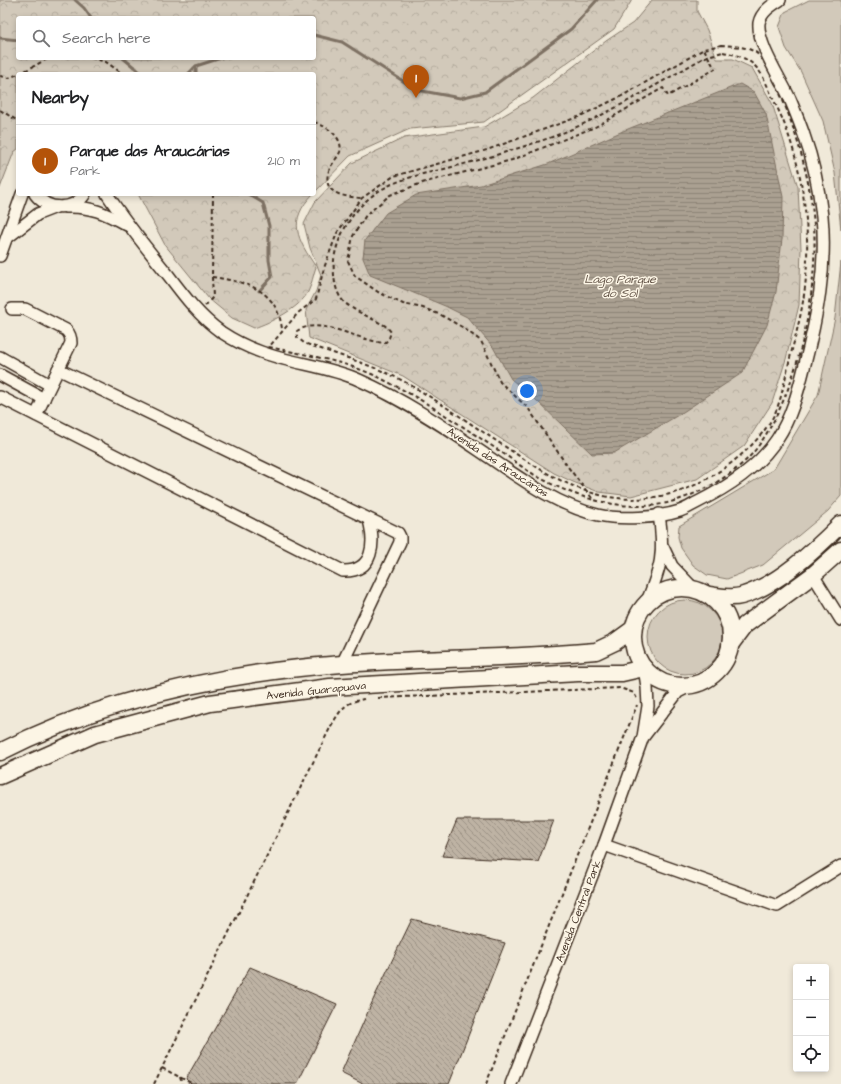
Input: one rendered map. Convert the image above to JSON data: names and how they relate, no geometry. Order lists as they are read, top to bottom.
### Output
{
  "streets": {
    "street": ["Avenida das Araucárias", "Avenida Guarapuava", "Avenida Central Park"]
  },
  "water": ["Lago Parque do Sol"],
  "page": {
    "search": "Search here",
    "pins": "1",
    "heading": "Nearby",
    "list": [
      {
        "mark": "1",
        "name": "Parque das Araucárias",
        "note": "Park",
        "value": "210 m"
      }
    ],
    "map_buttons": ["+", "−"]
  }
}
